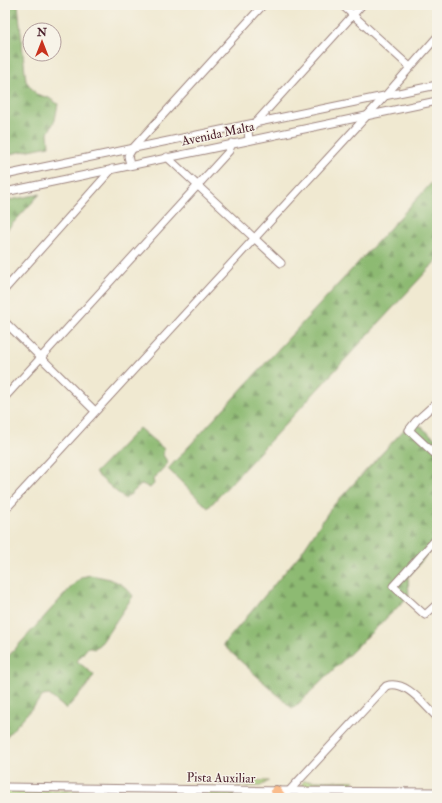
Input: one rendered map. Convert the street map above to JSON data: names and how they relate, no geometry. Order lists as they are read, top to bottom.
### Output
{
  "streets": {
    "street": ["Avenida Malta", "Pista Auxiliar"]
  },
  "north": "top"
}
